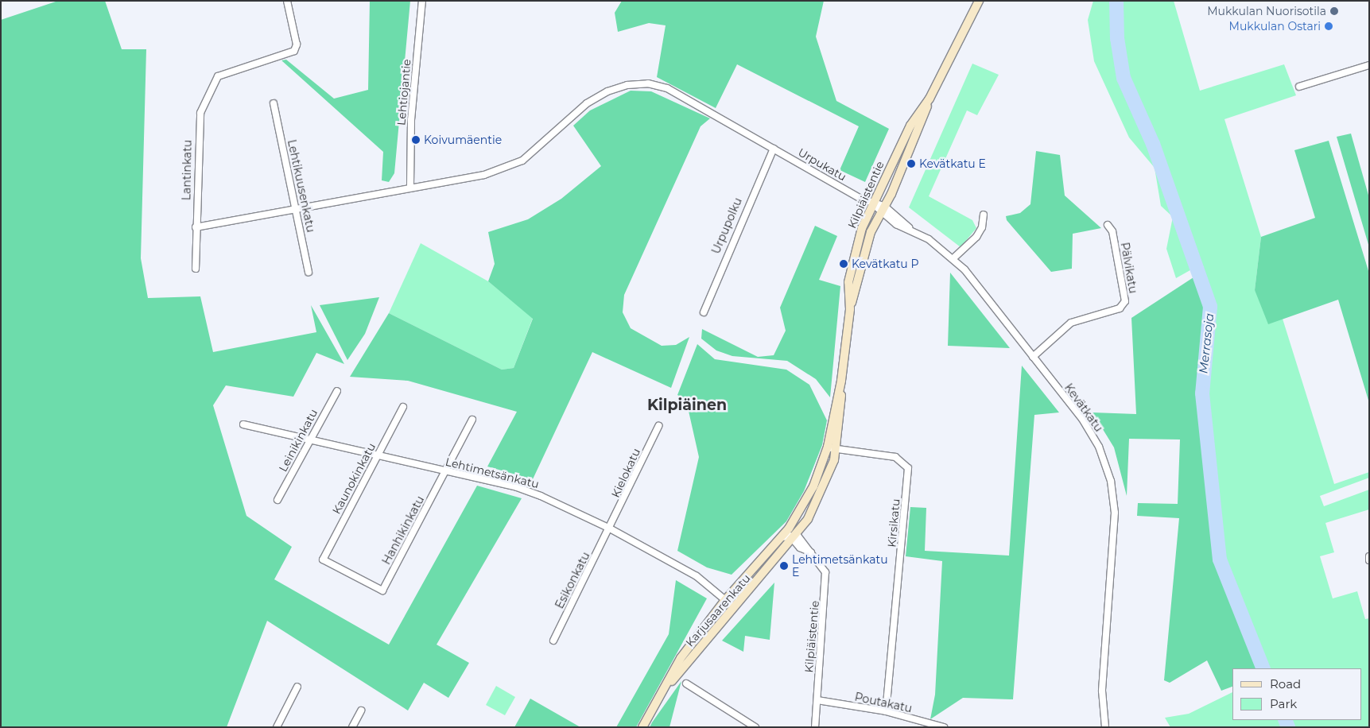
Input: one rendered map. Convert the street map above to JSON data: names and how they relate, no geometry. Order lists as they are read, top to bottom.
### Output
{
  "streets": {
    "street": [
      "Lehtiojantie",
      "Urpukatu",
      "Lantinkatu",
      "Lehtikuusenkatu",
      "Kilpiäistentie",
      "Urpupolku",
      "Pälvikatu",
      "Kevätkatu",
      "Leinikinkatu",
      "Lehtimetsänkatu",
      "Kielokatu",
      "Kaunokinkatu",
      "Kirsikatu",
      "Hanhikinkatu",
      "Esikonkatu",
      "Karjusaarenkatu",
      "Poutakatu"
    ]
  },
  "crossings": [
    ["Lehtiojantie", "Urpukatu"],
    ["Urpukatu", "Kilpiäistentie"],
    ["Urpukatu", "Urpupolku"],
    ["Urpukatu", "Kevätkatu"],
    ["Kilpiäistentie", "Kevätkatu"],
    ["Kilpiäistentie", "Kirsikatu"],
    ["Kilpiäistentie", "Karjusaarenkatu"],
    ["Kilpiäistentie", "Poutakatu"],
    ["Pälvikatu", "Kevätkatu"],
    ["Leinikinkatu", "Lehtimetsänkatu"],
    ["Lehtimetsänkatu", "Kielokatu"],
    ["Lehtimetsänkatu", "Kaunokinkatu"],
    ["Lehtimetsänkatu", "Hanhikinkatu"],
    ["Lehtimetsänkatu", "Esikonkatu"],
    ["Lehtimetsänkatu", "Karjusaarenkatu"],
    ["Kielokatu", "Esikonkatu"],
    ["Kaunokinkatu", "Hanhikinkatu"],
    ["Kirsikatu", "Poutakatu"]
  ],
  "districts": ["Kilpiäinen"],
  "water": ["Merrasoja"],
  "places": [
    "Mukkulan Nuorisotila",
    "Mukkulan Ostari",
    "Koivumäentie",
    "Kevätkatu E",
    "Kevätkatu P",
    "Lehtimetsänkatu E"
  ],
  "legend": ["Road", "Park"]
}
